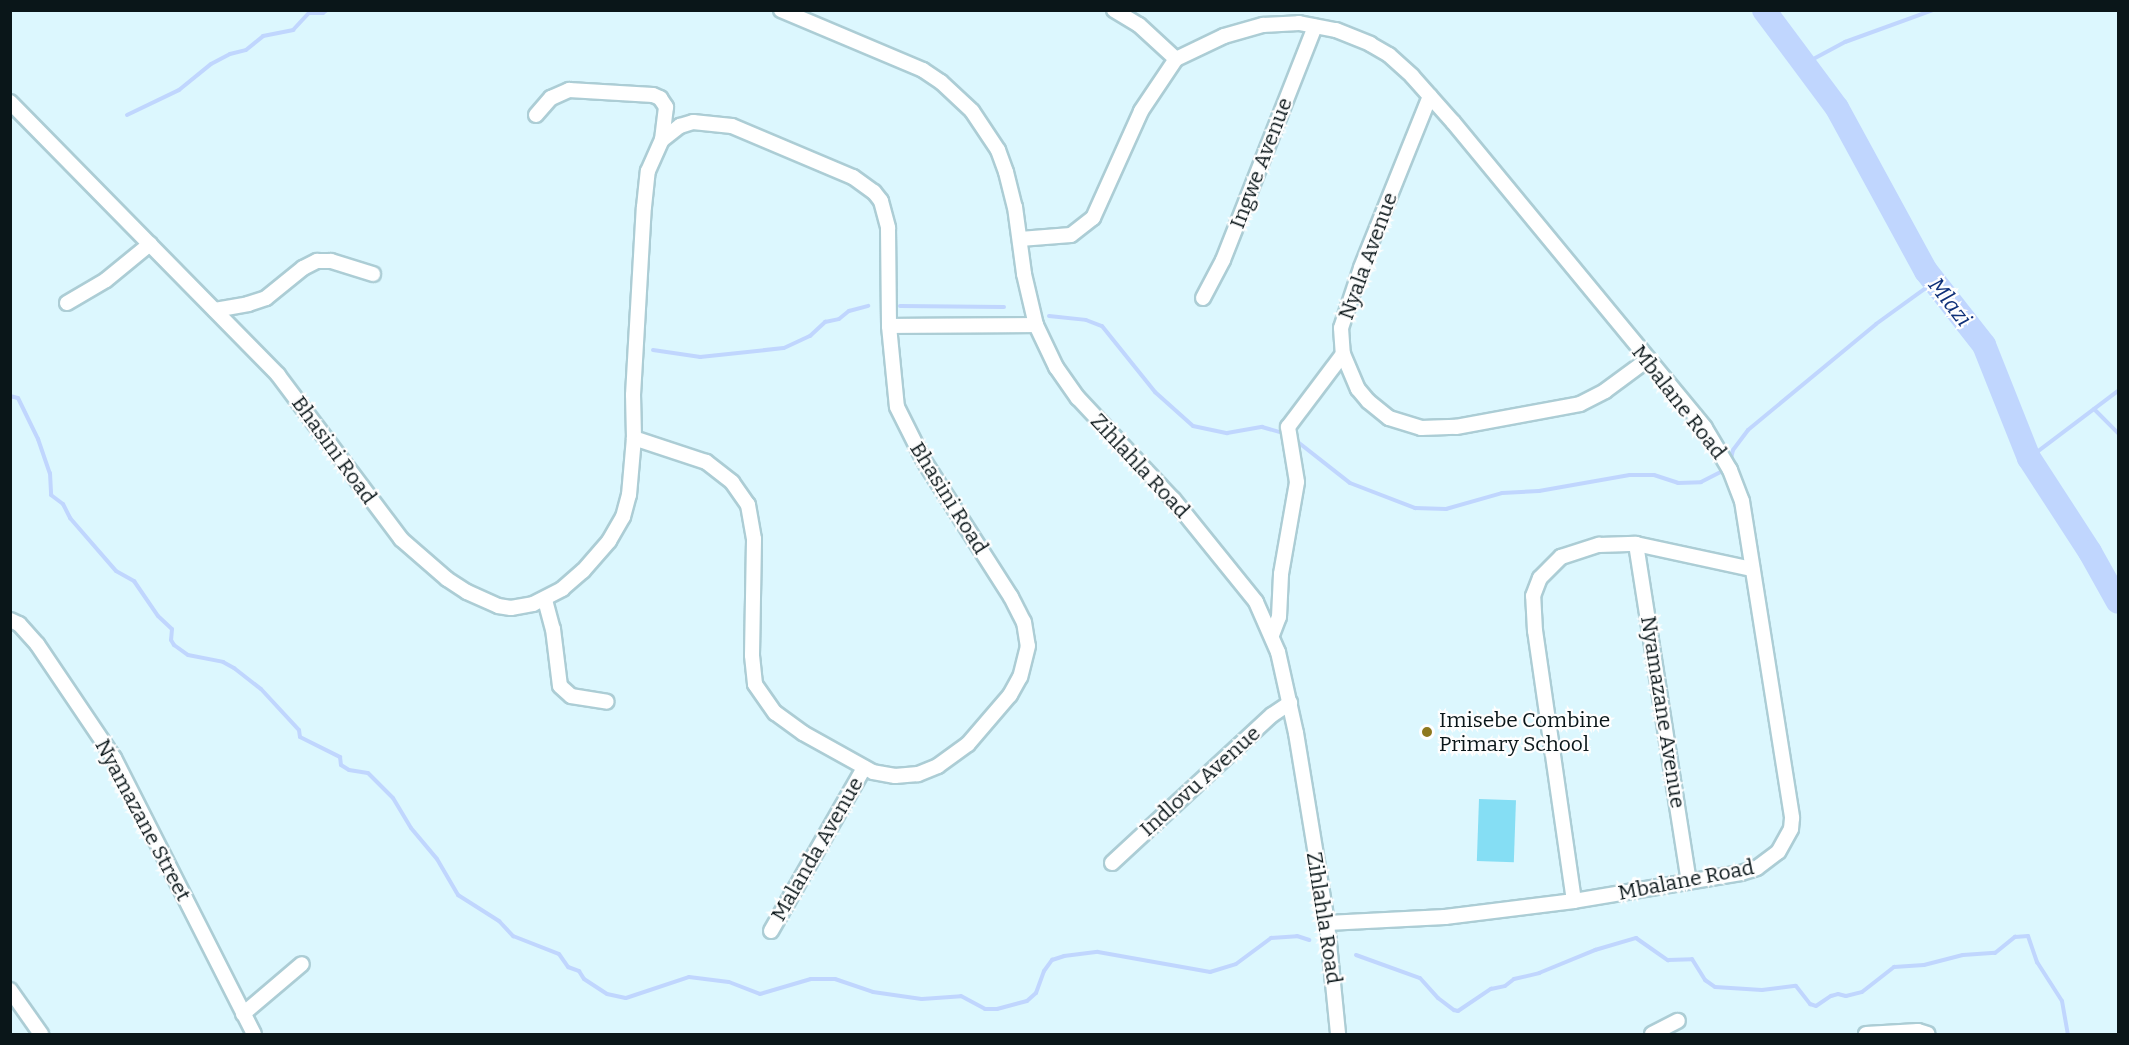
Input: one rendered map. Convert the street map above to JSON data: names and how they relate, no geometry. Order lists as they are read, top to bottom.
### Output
{
  "streets": {
    "street": [
      "Ingwe Avenue",
      "Nyala Avenue",
      "Mbalane Road",
      "Bhasini Road",
      "Zihlahla Road",
      "Nyamazane Avenue",
      "Indlovu Avenue",
      "Nyamazane Street",
      "Malanda Avenue"
    ]
  },
  "crossings": [
    ["Ingwe Avenue", "Mbalane Road"],
    ["Nyala Avenue", "Mbalane Road"],
    ["Mbalane Road", "Zihlahla Road"],
    ["Mbalane Road", "Nyamazane Avenue"],
    ["Bhasini Road", "Malanda Avenue"],
    ["Zihlahla Road", "Indlovu Avenue"]
  ],
  "water": ["Mlazi"],
  "places": ["Imisebe Combine Primary School"]
}
